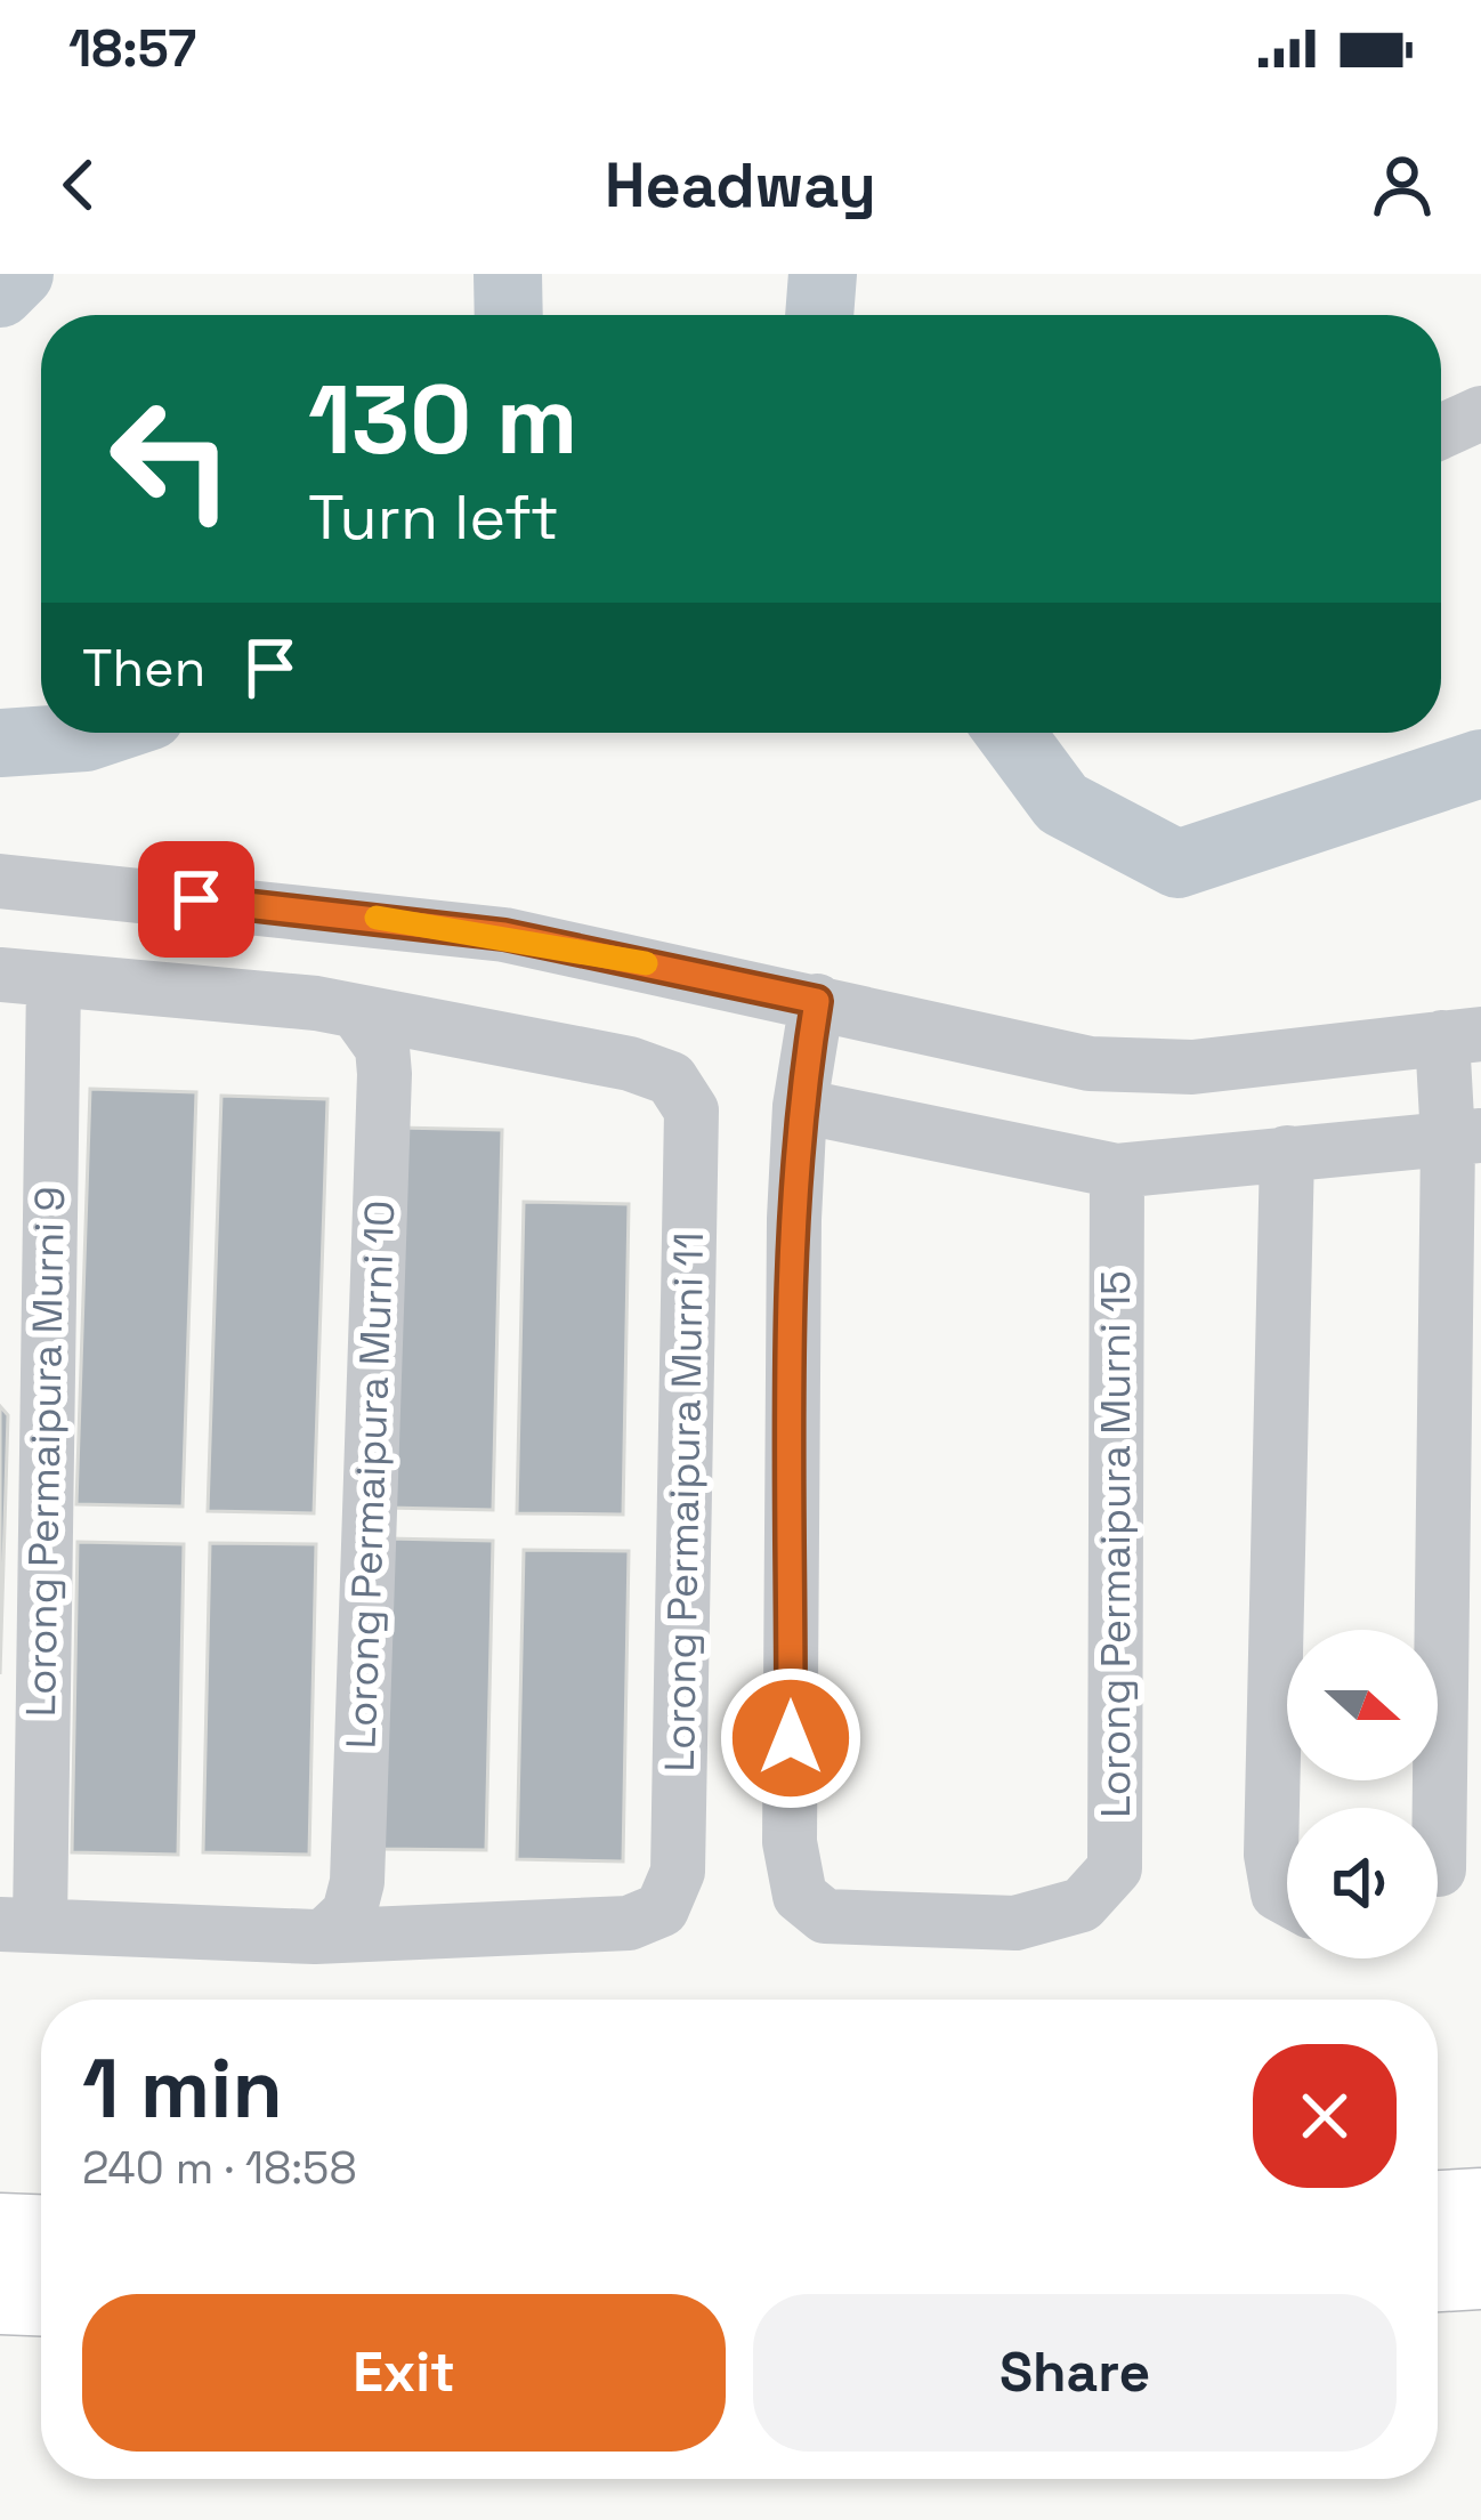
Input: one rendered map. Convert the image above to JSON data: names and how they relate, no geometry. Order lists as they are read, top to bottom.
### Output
{
  "streets": {
    "street": [
      "Lorong Permaipura Murni 9",
      "Lorong Permaipura Murni 10",
      "Lorong Permaipura Murni 11",
      "Lorong Permaipura Murni 15"
    ]
  },
  "crossings": [
    ["Lorong Permaipura Murni 9", "Lorong Permaipura Murni 11"],
    ["Lorong Permaipura Murni 10", "Lorong Permaipura Murni 11"]
  ],
  "north": "right",
  "page": {
    "status": "18:57",
    "header": "Headway",
    "turn": ["130 m", "Turn left"],
    "then": "Then",
    "heading": ["1 min", "240 m · 18:58"],
    "buttons": ["Exit", "Share"]
  }
}
